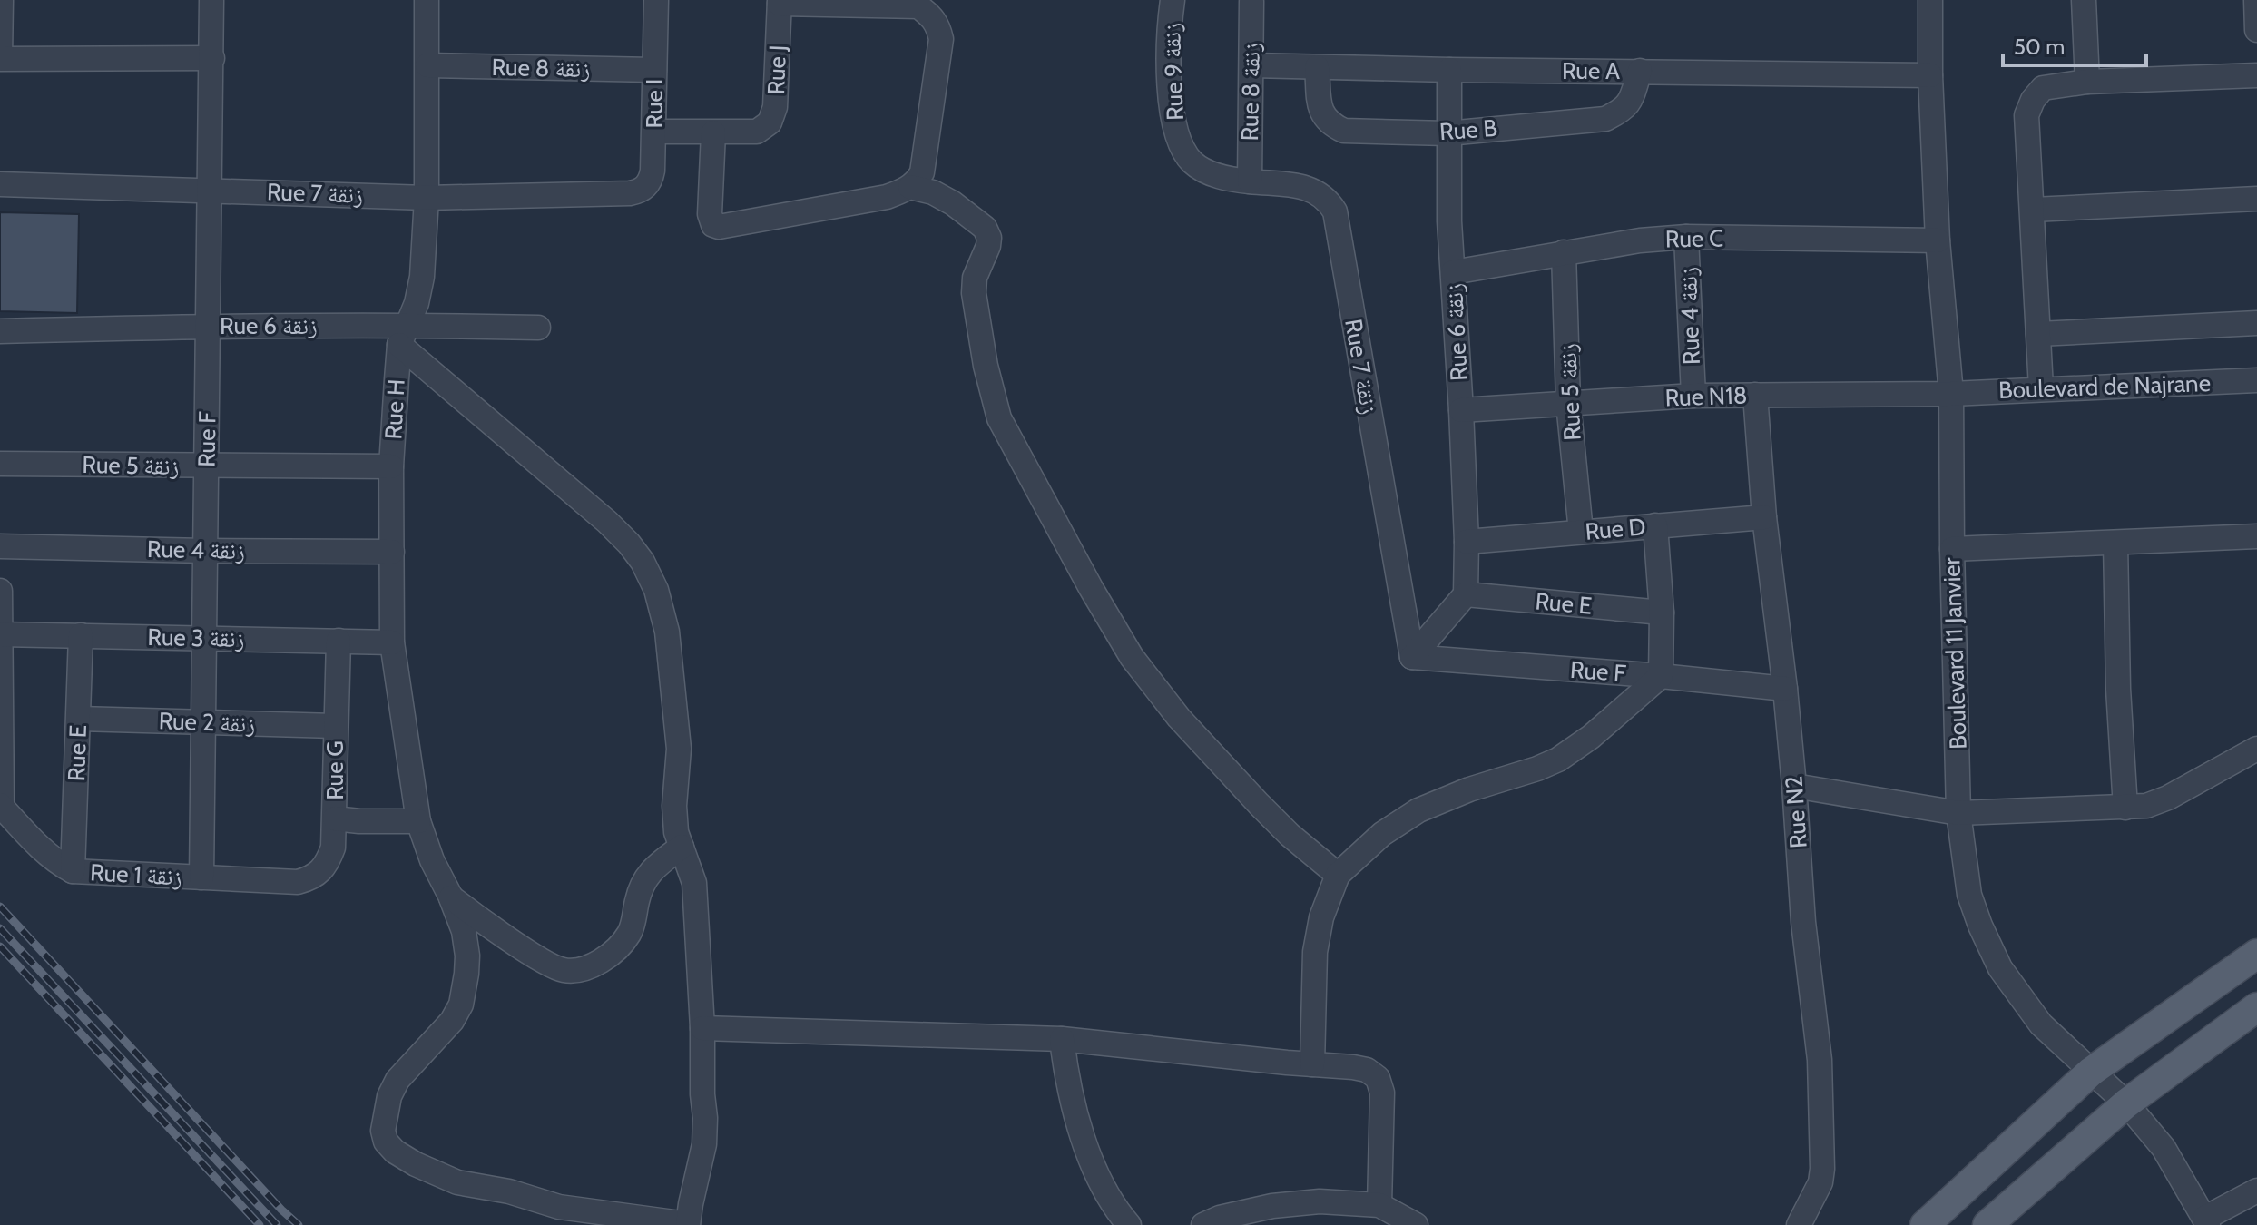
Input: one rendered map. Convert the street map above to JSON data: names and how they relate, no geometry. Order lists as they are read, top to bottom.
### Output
{
  "streets": {
    "street": [
      "Rue 8 زنقة",
      "Rue J",
      "Rue A",
      "Rue 9 زنقة",
      "Rue I",
      "Rue B",
      "Rue 7 زنقة",
      "Rue C",
      "Rue 4 زنقة",
      "Rue 6 زنقة",
      "Boulevard de Najrane",
      "Rue 5 زنقة",
      "Rue N18",
      "Rue H",
      "Rue F",
      "Rue D",
      "Rue E",
      "Rue 3 زنقة",
      "Boulevard 11 Janvier",
      "Rue 2 زنقة",
      "Rue G",
      "Rue N2",
      "Rue 1 زنقة"
    ]
  },
  "crossings": [
    ["Rue 8 زنقة", "Rue A"],
    ["Rue 8 زنقة", "Rue I"],
    ["Rue 8 زنقة", "Rue 7 زنقة"],
    ["Rue 8 زنقة", "Rue H"],
    ["Rue A", "Rue B"],
    ["Rue A", "Rue 6 زنقة"],
    ["Rue A", "Boulevard 11 Janvier"],
    ["Rue 9 زنقة", "Rue 7 زنقة"],
    ["Rue I", "Rue 7 زنقة"],
    ["Rue B", "Rue 6 زنقة"],
    ["Rue 7 زنقة", "Rue H"],
    ["Rue 7 زنقة", "Rue F"],
    ["Rue C", "Rue 4 زنقة"],
    ["Rue C", "Rue 6 زنقة"],
    ["Rue C", "Rue 5 زنقة"],
    ["Rue C", "Boulevard 11 Janvier"],
    ["Rue 4 زنقة", "Rue N18"],
    ["Rue 4 زنقة", "Rue H"],
    ["Rue 4 زنقة", "Rue F"],
    ["Rue 6 زنقة", "Rue N18"],
    ["Rue 6 زنقة", "Rue H"],
    ["Rue 6 زنقة", "Rue F"],
    ["Rue 6 زنقة", "Rue D"],
    ["Rue 6 زنقة", "Rue E"],
    ["Boulevard de Najrane", "Rue N18"],
    ["Boulevard de Najrane", "Boulevard 11 Janvier"],
    ["Rue 5 زنقة", "Rue N18"],
    ["Rue 5 زنقة", "Rue H"],
    ["Rue 5 زنقة", "Rue F"],
    ["Rue 5 زنقة", "Rue D"],
    ["Rue N18", "Boulevard 11 Janvier"],
    ["Rue N18", "Rue N2"],
    ["Rue H", "Rue 3 زنقة"],
    ["Rue F", "Rue 3 زنقة"],
    ["Rue F", "Rue 2 زنقة"],
    ["Rue F", "Rue N2"],
    ["Rue F", "Rue 1 زنقة"],
    ["Rue D", "Rue N2"],
    ["Rue E", "Rue 3 زنقة"],
    ["Rue E", "Rue 2 زنقة"],
    ["Rue E", "Rue 1 زنقة"],
    ["Rue 3 زنقة", "Rue G"],
    ["Rue 2 زنقة", "Rue G"],
    ["Rue G", "Rue 1 زنقة"]
  ],
  "scale_bar": "50 m"
}
